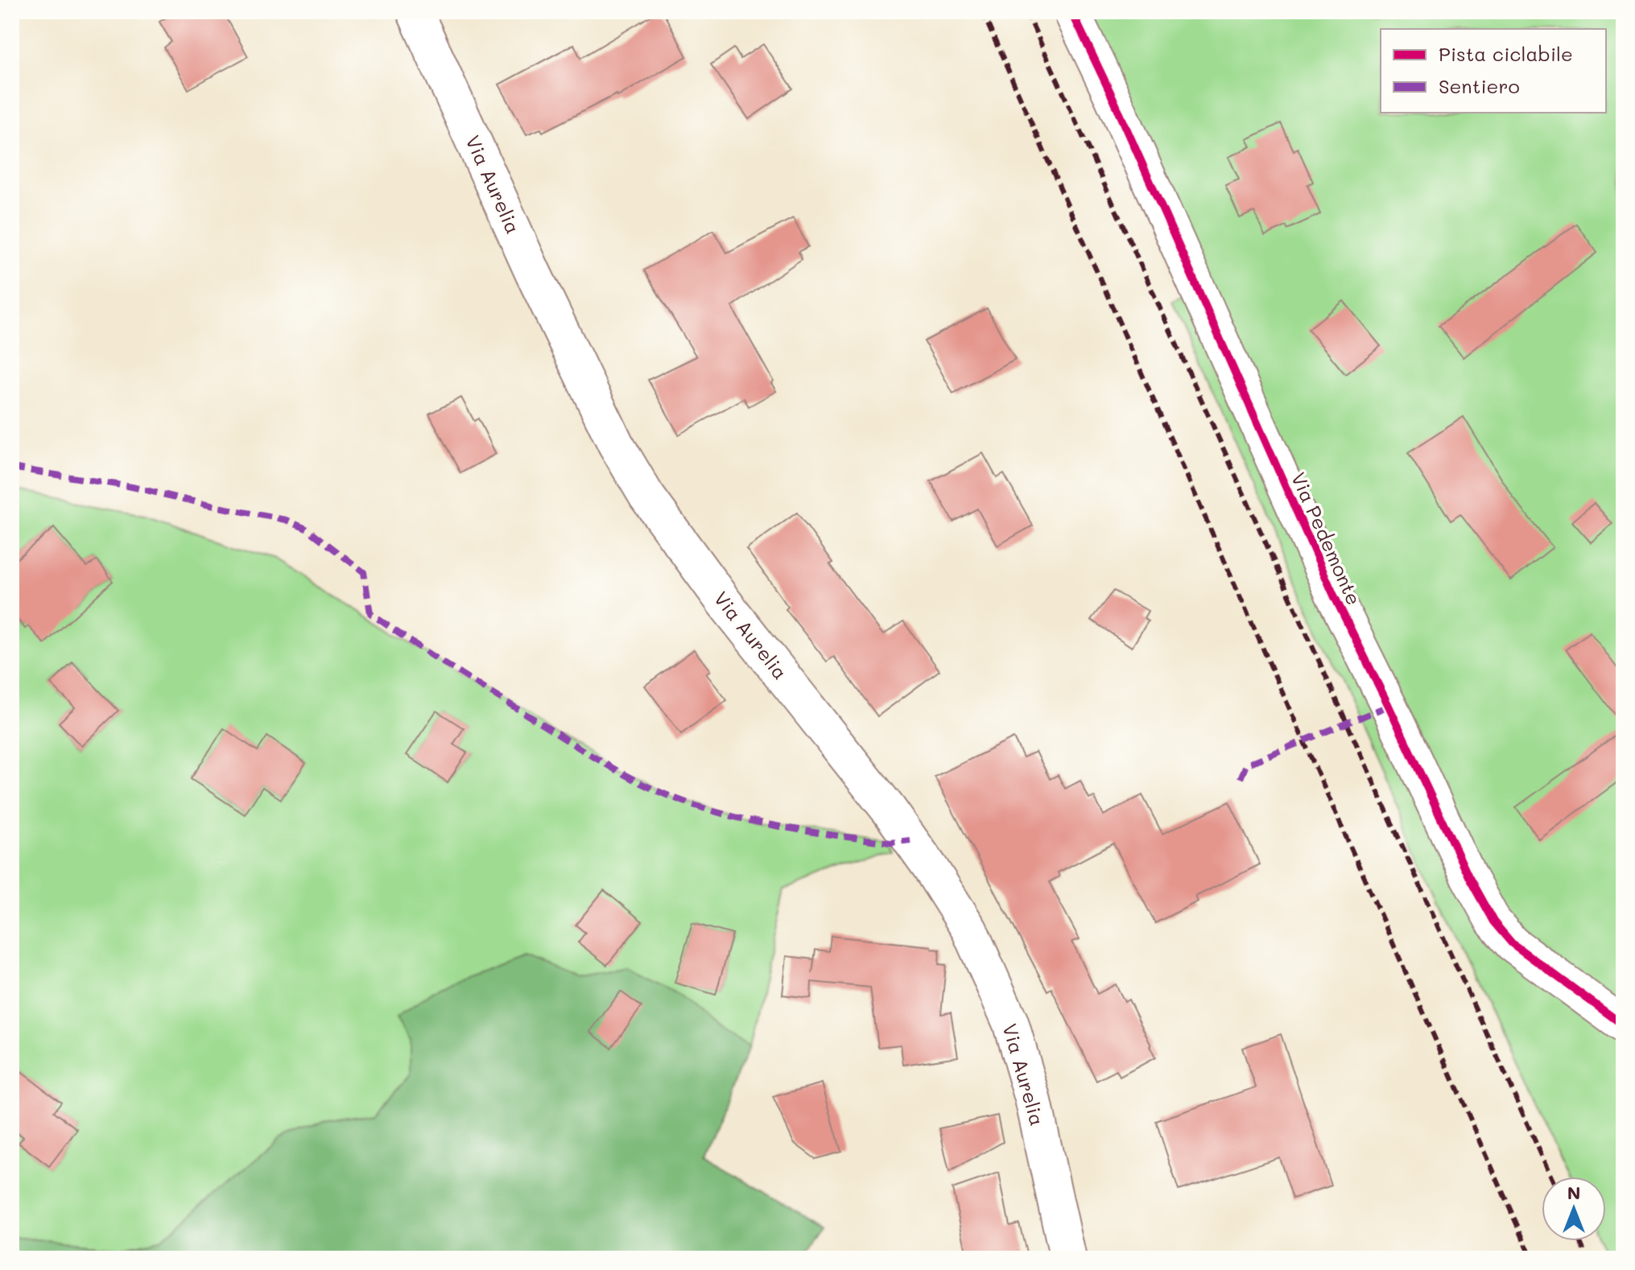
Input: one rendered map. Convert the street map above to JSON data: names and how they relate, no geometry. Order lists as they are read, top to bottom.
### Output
{
  "streets": {
    "main road": ["Via Aurelia", "Via Pedemonte"]
  },
  "legend": ["Pista ciclabile", "Sentiero"],
  "north": "top"
}
